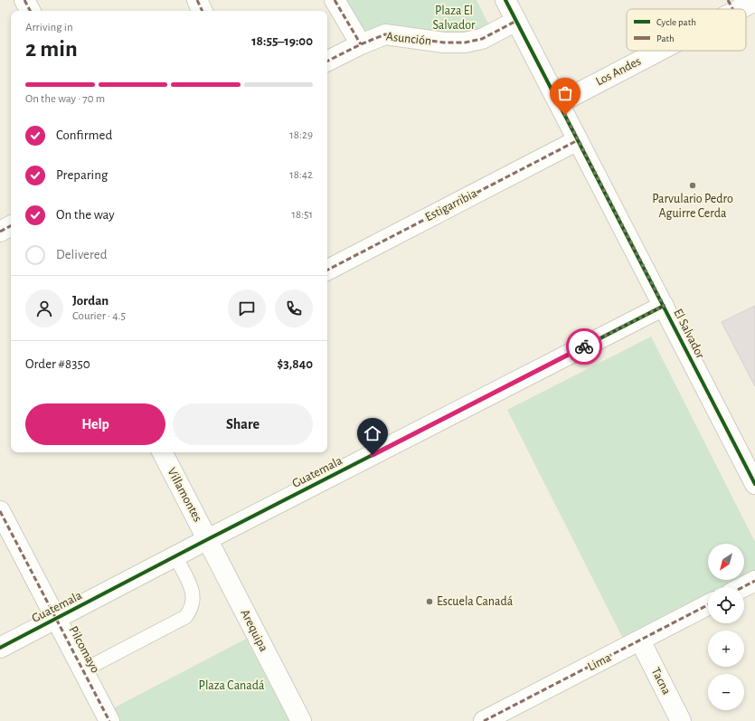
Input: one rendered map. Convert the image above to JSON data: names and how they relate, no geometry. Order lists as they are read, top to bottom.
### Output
{
  "streets": {
    "street": [
      "Asunción",
      "Los Andes",
      "Estigarribia",
      "El Salvador",
      "Guatemala",
      "Villamontes",
      "Arequipa",
      "Pilcomayo",
      "Lima",
      "Tacna"
    ]
  },
  "crossings": [
    ["Asunción", "El Salvador"],
    ["Los Andes", "El Salvador"],
    ["Estigarribia", "El Salvador"],
    ["El Salvador", "Guatemala"],
    ["Guatemala", "Villamontes"],
    ["Guatemala", "Arequipa"],
    ["Guatemala", "Pilcomayo"],
    ["Villamontes", "Arequipa"],
    ["Lima", "Tacna"]
  ],
  "parks": ["Plaza El Salvador", "Plaza Canadá"],
  "places": ["Parvulario Pedro Aguirre Cerda", "Escuela Canadá"],
  "legend": ["Cycle path", "Path"],
  "north": "bottom left",
  "page": {
    "heading": ["2 min", "Arriving in", "18:55–19:00"],
    "panel": [
      "Jordan",
      "Courier · 4.5",
      "Order #8350",
      "$3,840"
    ],
    "bar": "On the way · 70 m",
    "list": [
      ["Confirmed", "18:29"],
      ["Preparing", "18:42"],
      ["On the way", "18:51"],
      "Delivered"
    ],
    "buttons": ["Help", "Share"],
    "map_buttons": ["+", "−"]
  }
}
